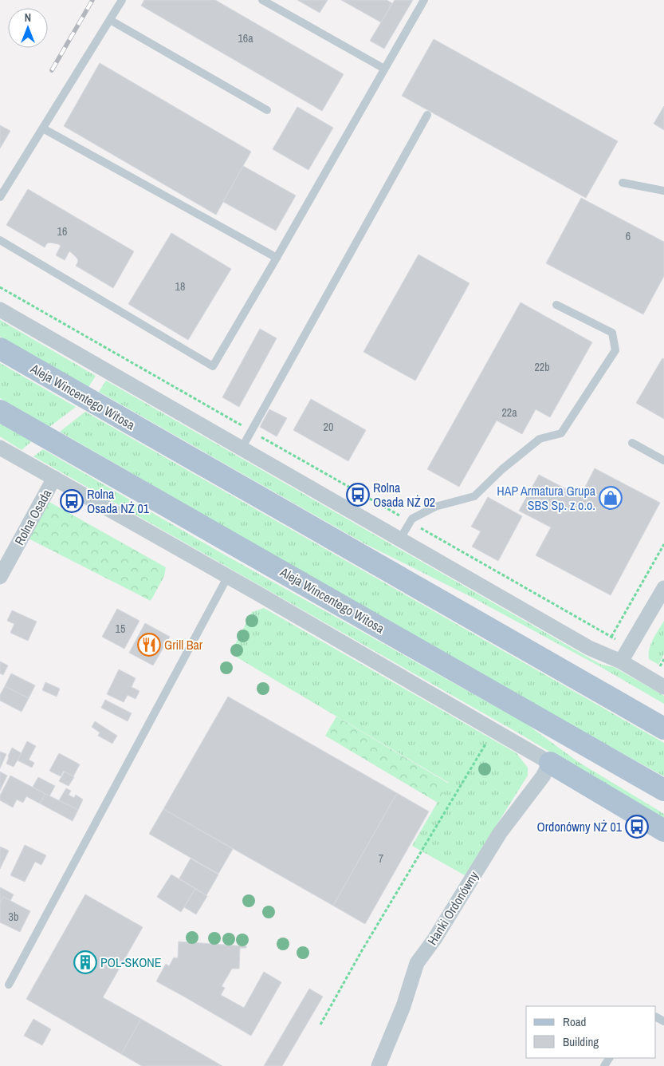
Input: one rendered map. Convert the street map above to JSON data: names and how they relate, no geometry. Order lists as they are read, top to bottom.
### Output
{
  "streets": {
    "main road": ["Aleja Wincentego Witosa"],
    "street": ["Rolna Osada", "Hanki Ordonówny"]
  },
  "places": {
    "bus stop": ["Rolna Osada NŻ 02", "Rolna Osada NŻ 01", "Ordonówny NŻ 01"],
    "shop": ["HAP Armatura Grupa SBS Sp. z o.o."],
    "restaurant": ["Grill Bar"],
    "building": ["POL-SKONE"]
  },
  "house_numbers": [
    "16a",
    "16",
    "6",
    "18",
    "22b",
    "22a",
    "20",
    "15",
    "7",
    "3b"
  ],
  "legend": ["Road", "Building"],
  "north": "top"
}
